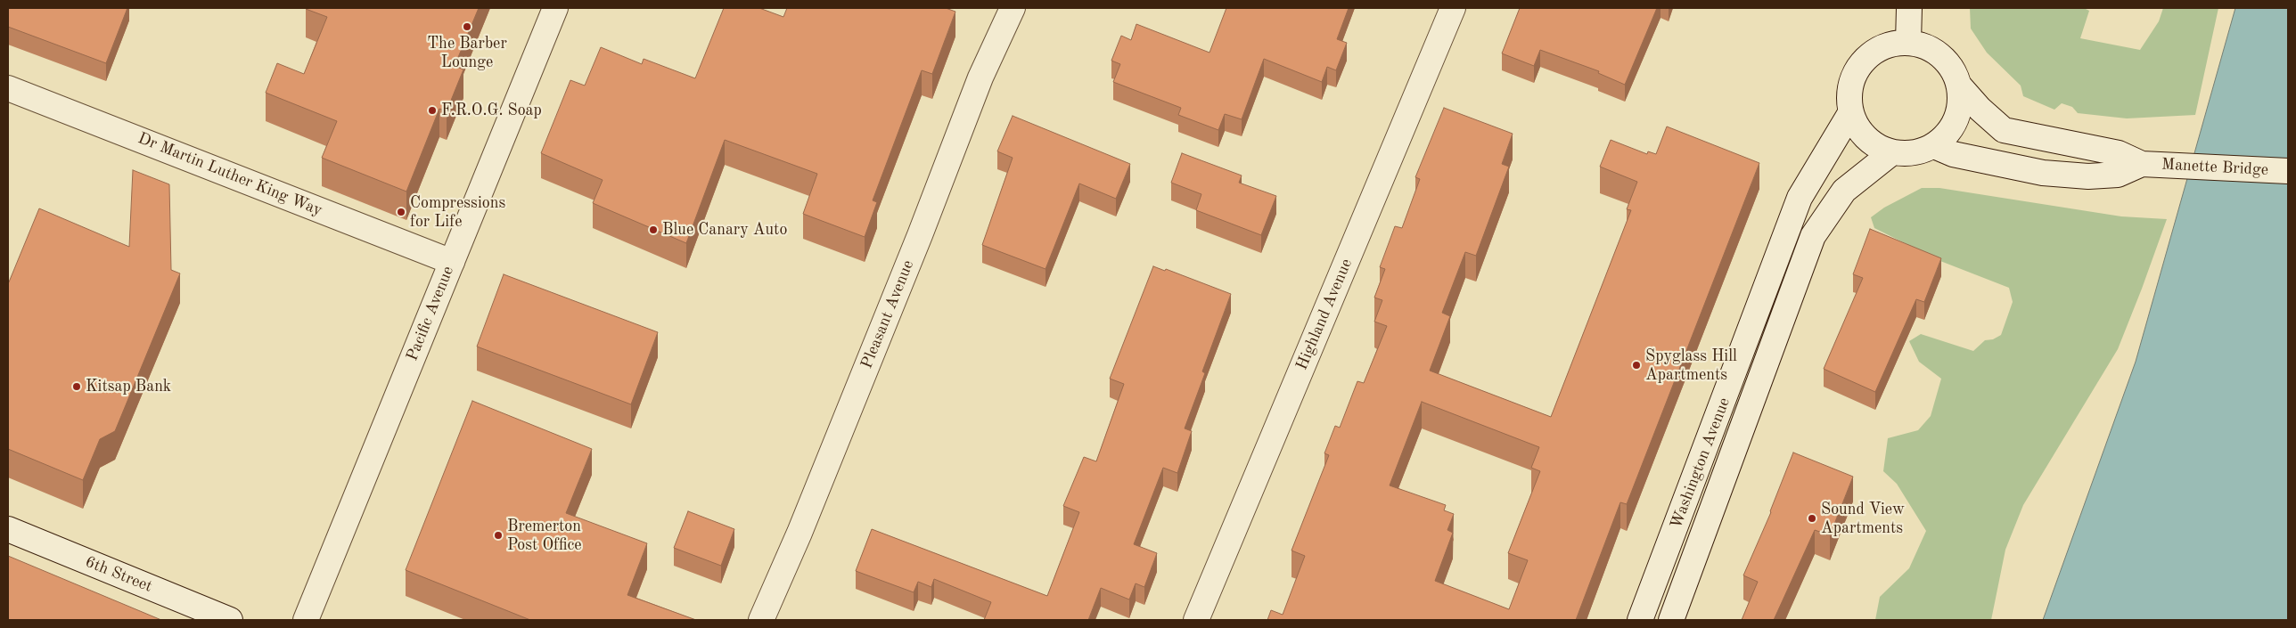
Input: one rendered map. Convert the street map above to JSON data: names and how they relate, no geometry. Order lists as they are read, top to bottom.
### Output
{
  "streets": {
    "street": [
      "Manette Bridge",
      "Dr Martin Luther King Way",
      "Pacific Avenue",
      "Pleasant Avenue",
      "Highland Avenue",
      "Washington Avenue",
      "6th Street"
    ]
  },
  "crossings": [
    ["Dr Martin Luther King Way", "Pacific Avenue"]
  ],
  "places": [
    "The Barber Lounge",
    "F.R.O.G. Soap",
    "Compressions for Life",
    "Blue Canary Auto",
    "Spyglass Hill Apartments",
    "Kitsap Bank",
    "Sound View Apartments",
    "Bremerton Post Office"
  ]
}
